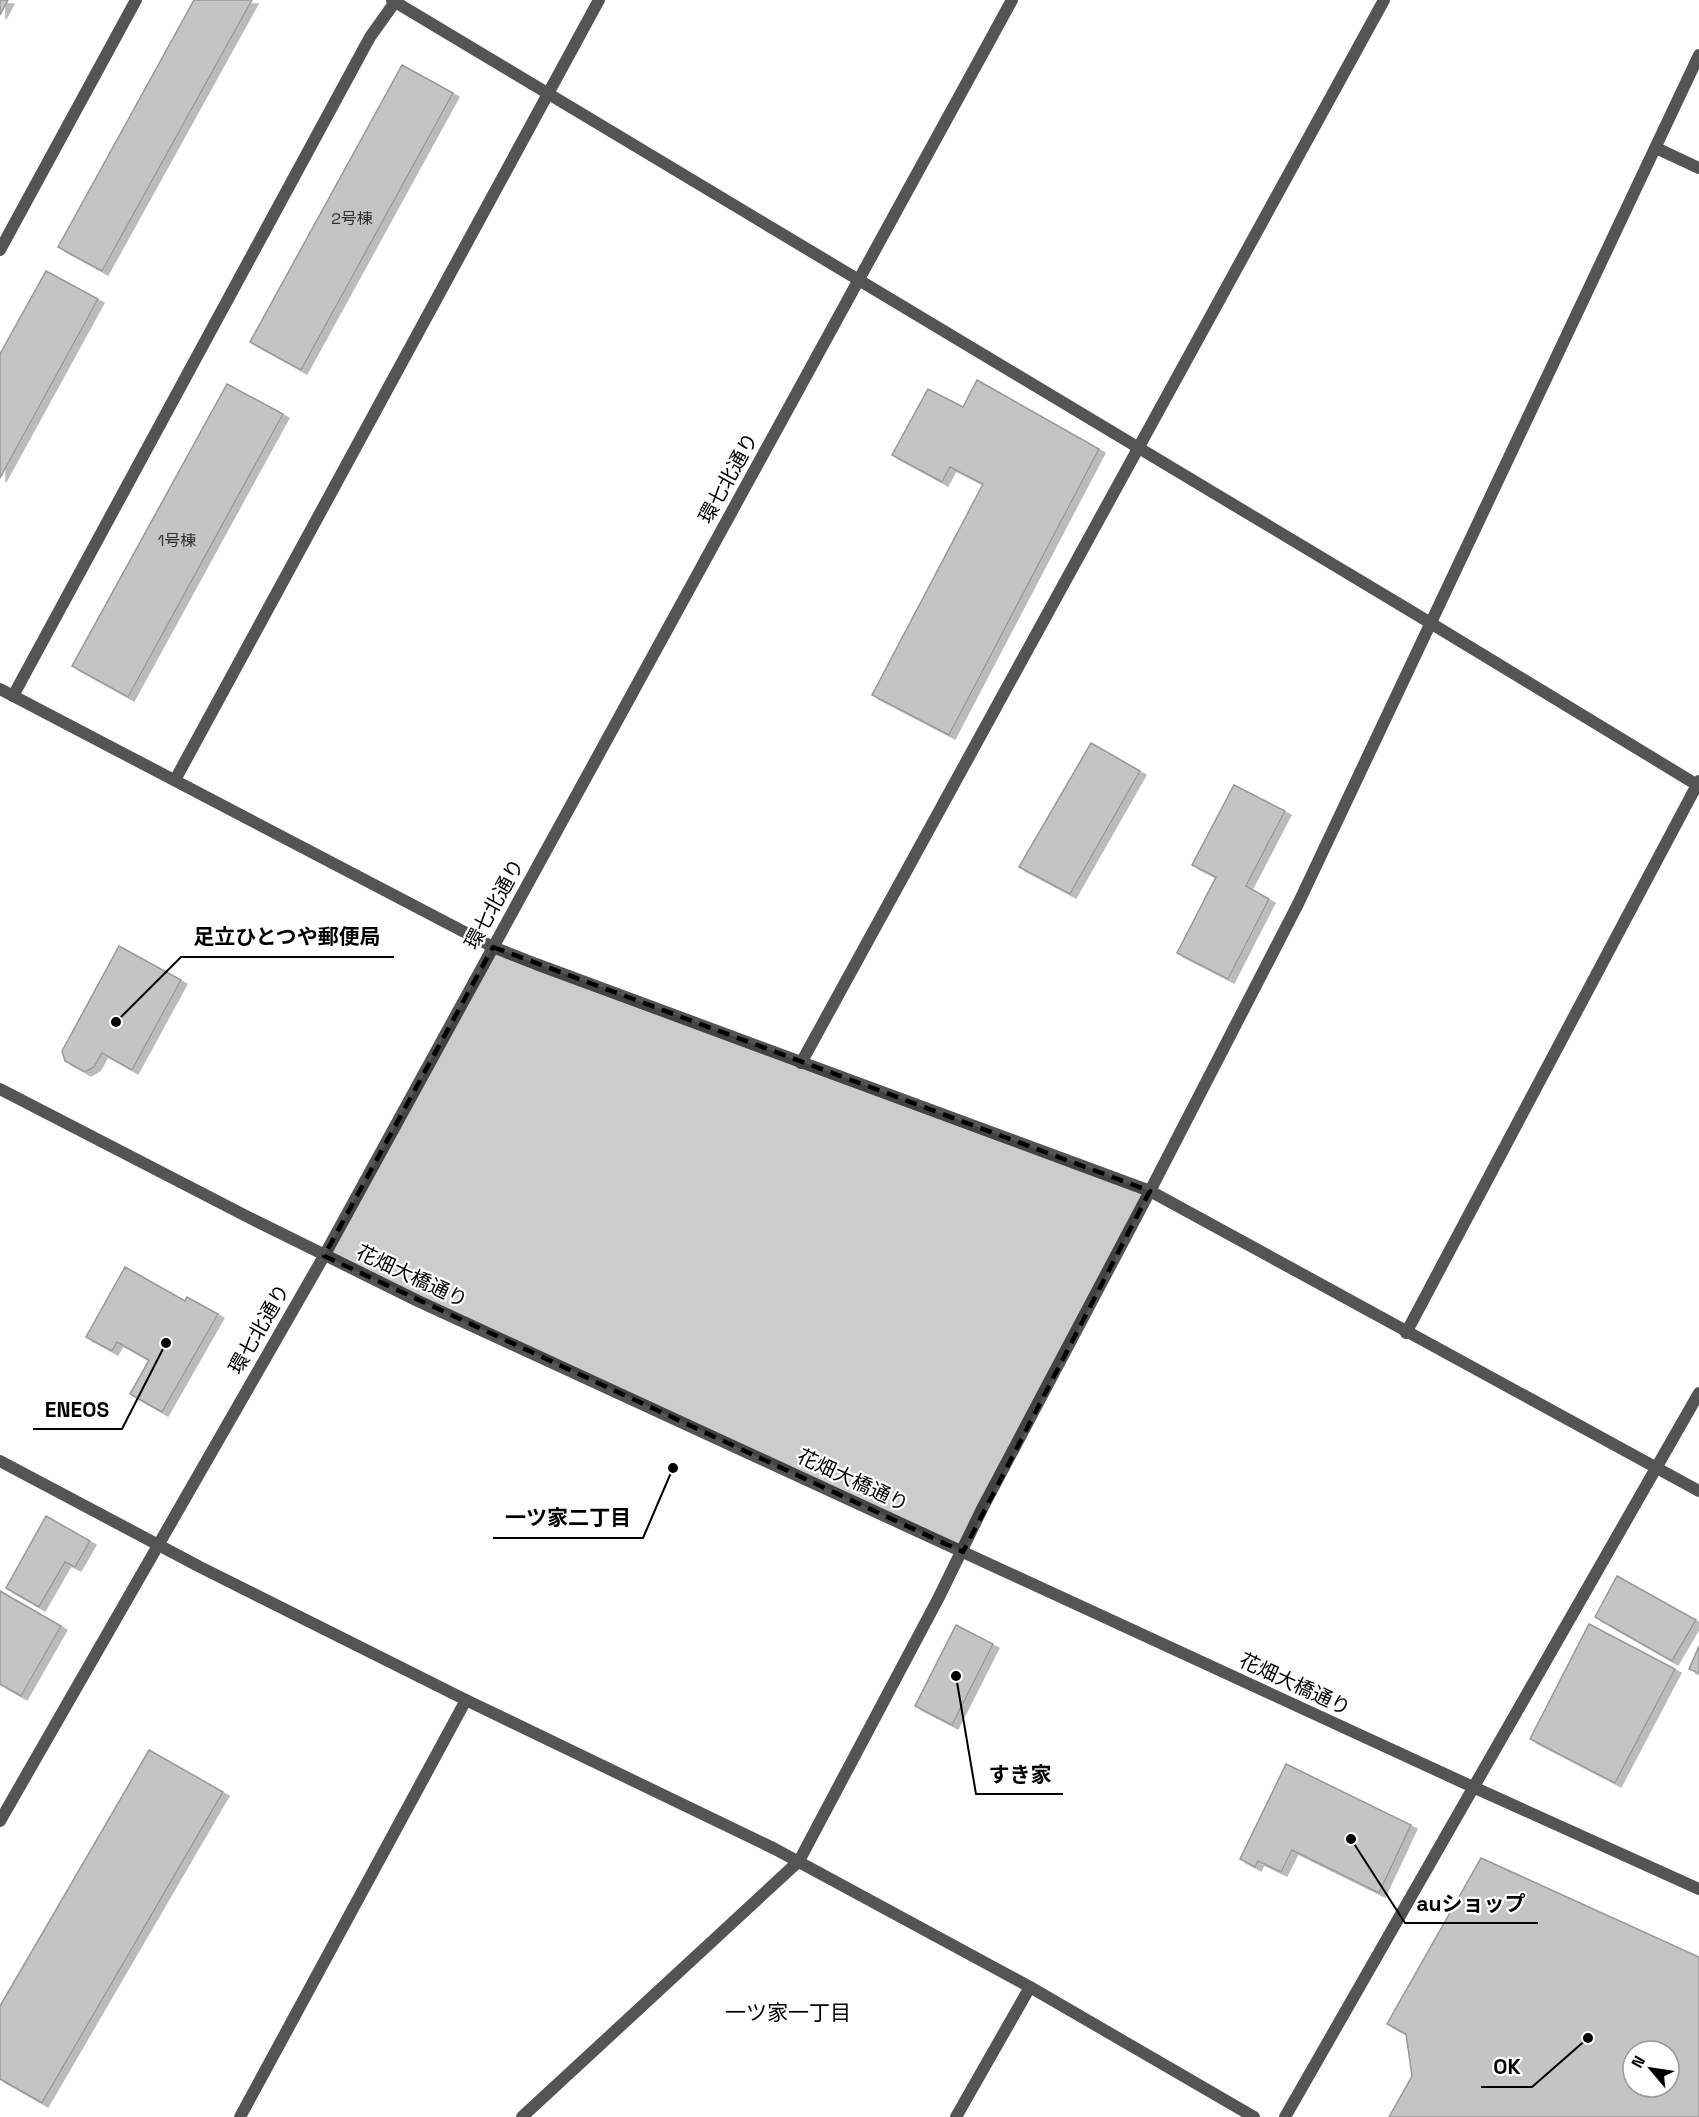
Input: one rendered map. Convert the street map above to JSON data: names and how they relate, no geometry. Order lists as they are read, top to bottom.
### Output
{
  "streets": {
    "street": ["環七北通り", "花畑大橋通り"]
  },
  "crossings": [
    ["環七北通り", "花畑大橋通り"]
  ],
  "districts": ["一ツ家一丁目"],
  "places": [
    "足立ひとつや郵便局",
    "ENEOS",
    "一ツ家二丁目",
    "すき家",
    "auショップ",
    "OK"
  ],
  "house_numbers": ["2号棟", "1号棟"],
  "north": "top left"
}
